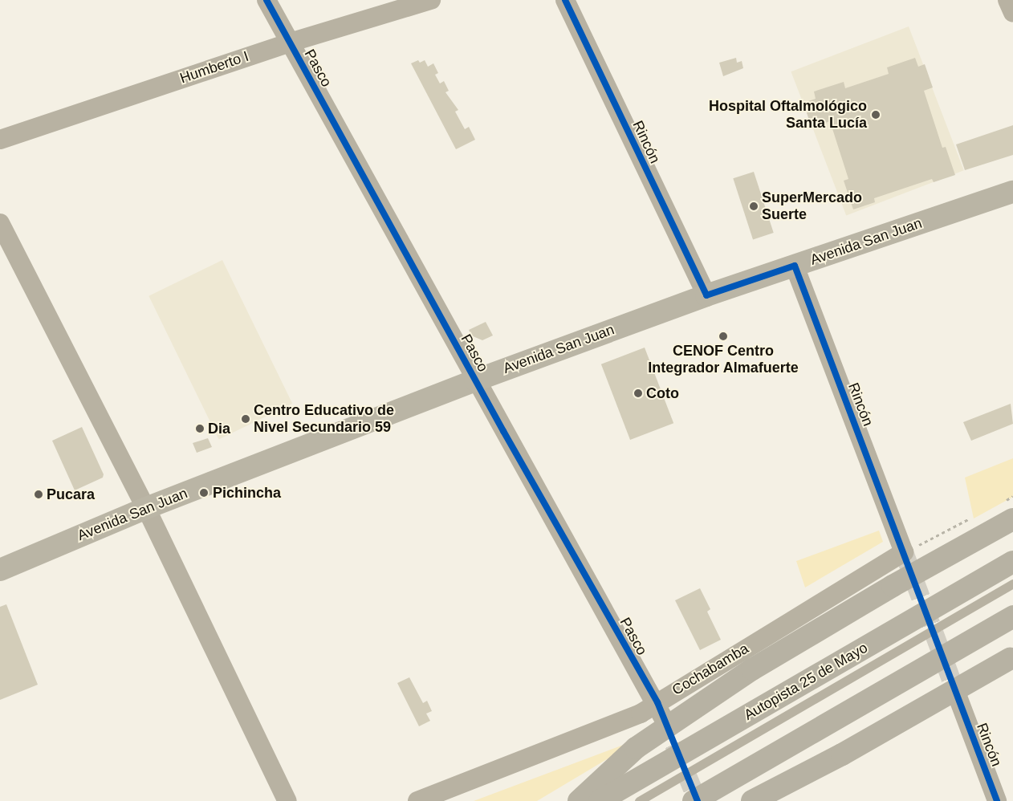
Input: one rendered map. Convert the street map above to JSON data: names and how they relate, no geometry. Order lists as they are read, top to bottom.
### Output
{
  "streets": {
    "highway": ["Autopista 25 de Mayo"],
    "main road": ["Avenida San Juan"],
    "street": [
      "Humberto I",
      "Pasco",
      "Rincón",
      "Cochabamba"
    ]
  },
  "crossings": [
    ["Humberto I", "Pasco"],
    ["Pasco", "Avenida San Juan"],
    ["Pasco", "Cochabamba"],
    ["Rincón", "Avenida San Juan"],
    ["Rincón", "Cochabamba"]
  ],
  "places": [
    "Hospital Oftalmológico Santa Lucía",
    "SuperMercado Suerte",
    "CENOF Centro Integrador Almafuerte",
    "Coto",
    "Centro Educativo de Nivel Secundario 59",
    "Dia",
    "Pichincha",
    "Pucara"
  ]
}
